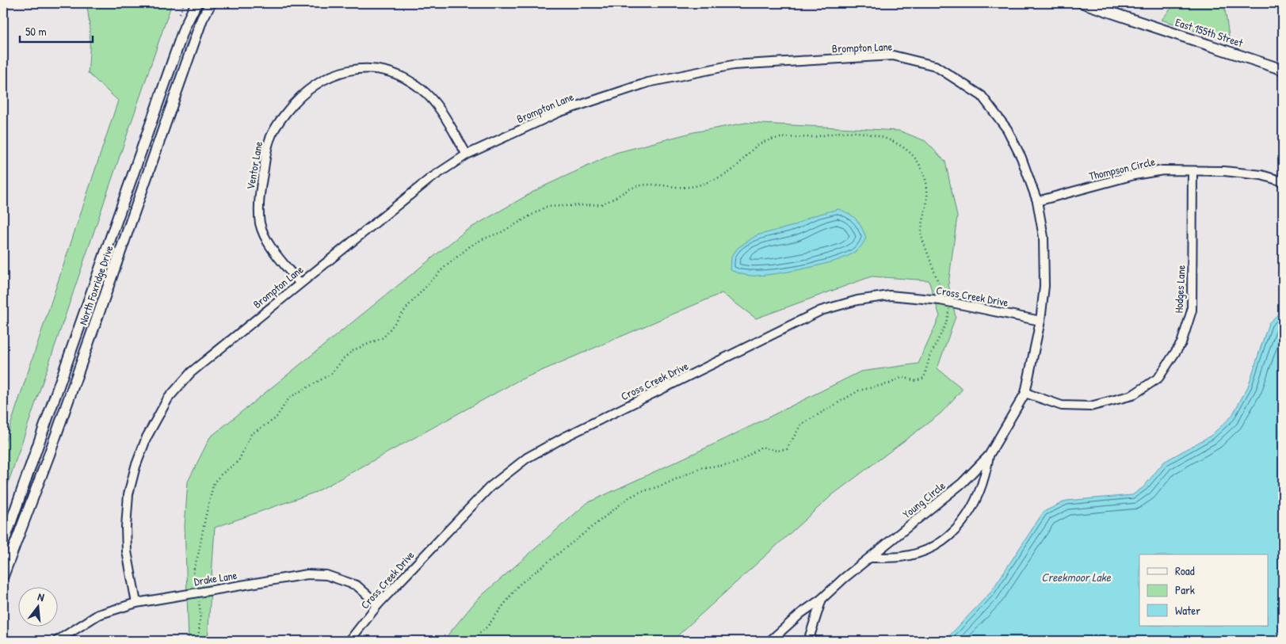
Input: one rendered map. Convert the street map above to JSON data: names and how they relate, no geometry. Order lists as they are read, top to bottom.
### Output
{
  "streets": {
    "street": [
      "East 155th Street",
      "Brompton Lane",
      "Ventor Lane",
      "Thompson Circle",
      "North Foxridge Drive",
      "Hodges Lane",
      "Cross Creek Drive",
      "Young Circle",
      "Drake Lane"
    ]
  },
  "crossings": [
    ["Brompton Lane", "Ventor Lane"],
    ["Brompton Lane", "Thompson Circle"],
    ["Brompton Lane", "Cross Creek Drive"],
    ["Brompton Lane", "Young Circle"],
    ["Brompton Lane", "Drake Lane"],
    ["Thompson Circle", "Hodges Lane"],
    ["Hodges Lane", "Young Circle"],
    ["Cross Creek Drive", "Young Circle"],
    ["Cross Creek Drive", "Drake Lane"]
  ],
  "water": ["Creekmoor Lake"],
  "legend": ["Road", "Park", "Water"],
  "scale_bar": "50 m",
  "north": "top"
}
